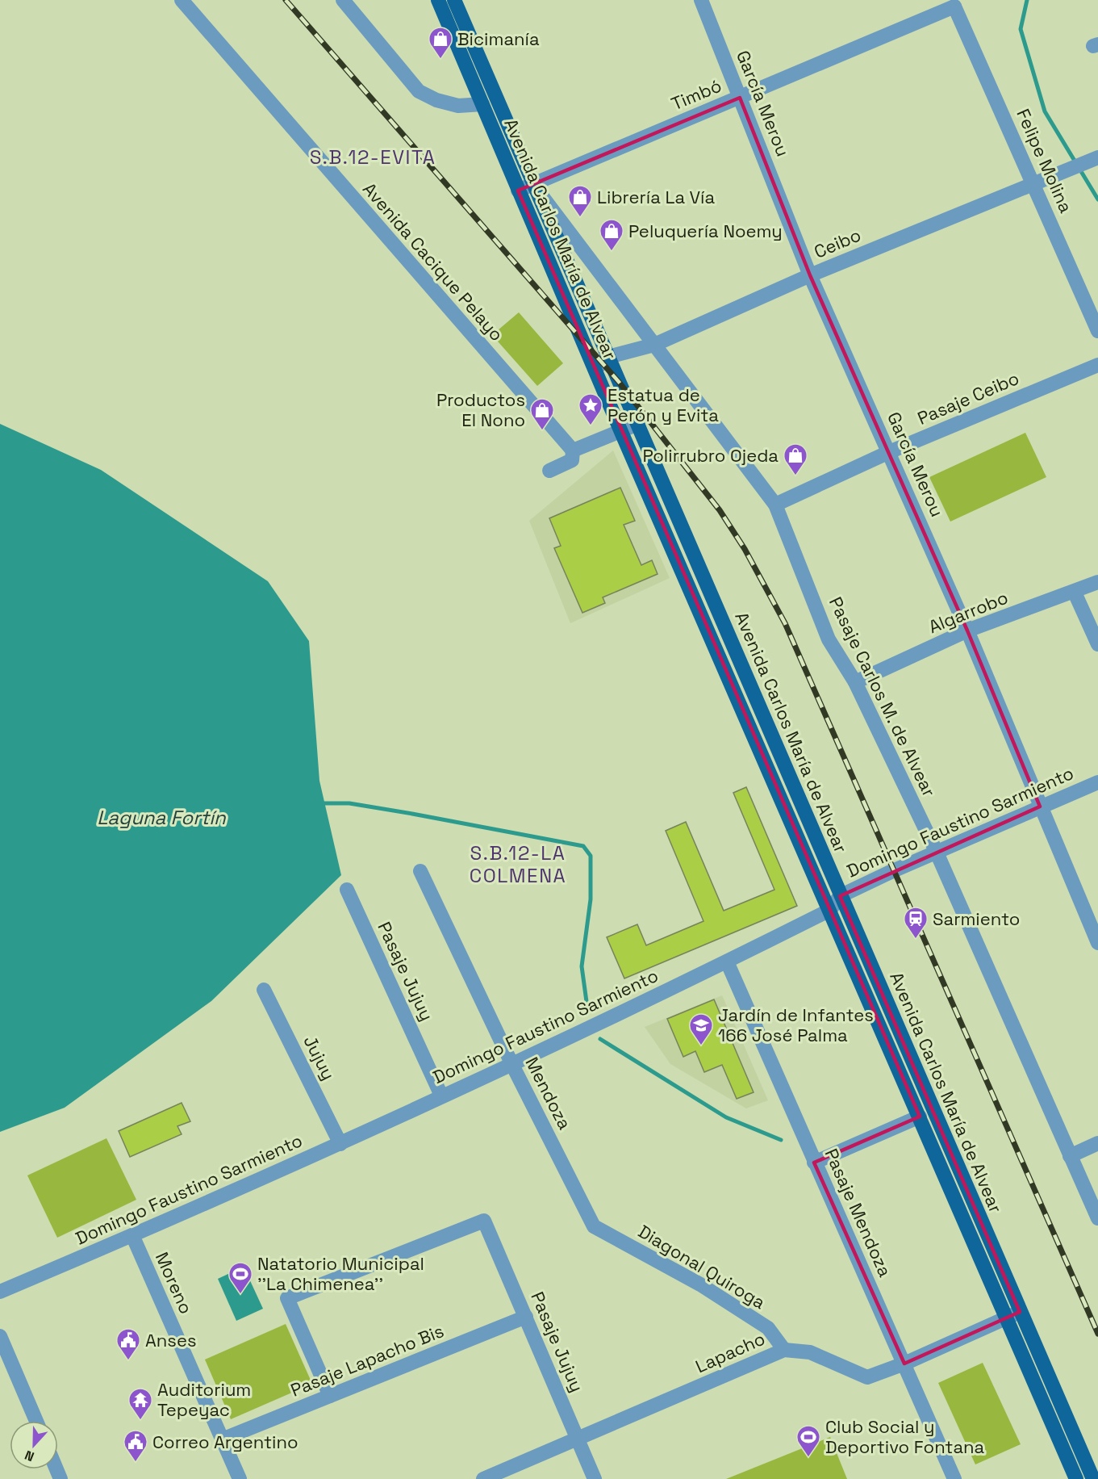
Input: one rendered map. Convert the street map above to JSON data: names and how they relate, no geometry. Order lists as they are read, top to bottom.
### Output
{
  "streets": {
    "main road": ["Avenida Carlos María de Alvear"],
    "street": [
      "Timbó",
      "García Merou",
      "Felipe Molina",
      "Ceibo",
      "Avenida Cacique Pelayo",
      "Pasaje Ceibo",
      "Algarrobo",
      "Pasaje Carlos M. de Alvear",
      "Domingo Faustino Sarmiento",
      "Pasaje Jujuy",
      "Jujuy",
      "Mendoza",
      "Pasaje Mendoza",
      "Diagonal Quiroga",
      "Moreno",
      "Lapacho",
      "Pasaje Lapacho Bis"
    ]
  },
  "crossings": [
    ["Timbó", "García Merou"],
    ["Timbó", "Felipe Molina"],
    ["Timbó", "Avenida Carlos María de Alvear"],
    ["Timbó", "Pasaje Carlos M. de Alvear"],
    ["García Merou", "Ceibo"],
    ["García Merou", "Pasaje Ceibo"],
    ["García Merou", "Algarrobo"],
    ["García Merou", "Domingo Faustino Sarmiento"],
    ["Felipe Molina", "Ceibo"],
    ["Avenida Carlos María de Alvear", "Ceibo"],
    ["Avenida Carlos María de Alvear", "Pasaje Carlos M. de Alvear"],
    ["Avenida Carlos María de Alvear", "Domingo Faustino Sarmiento"],
    ["Avenida Carlos María de Alvear", "Lapacho"],
    ["Ceibo", "Pasaje Carlos M. de Alvear"],
    ["Pasaje Ceibo", "Pasaje Carlos M. de Alvear"],
    ["Algarrobo", "Pasaje Carlos M. de Alvear"],
    ["Pasaje Carlos M. de Alvear", "Domingo Faustino Sarmiento"],
    ["Domingo Faustino Sarmiento", "Pasaje Jujuy"],
    ["Domingo Faustino Sarmiento", "Jujuy"],
    ["Domingo Faustino Sarmiento", "Mendoza"],
    ["Domingo Faustino Sarmiento", "Pasaje Mendoza"],
    ["Domingo Faustino Sarmiento", "Moreno"],
    ["Pasaje Jujuy", "Lapacho"],
    ["Pasaje Jujuy", "Pasaje Lapacho Bis"],
    ["Mendoza", "Diagonal Quiroga"],
    ["Pasaje Mendoza", "Lapacho"],
    ["Diagonal Quiroga", "Lapacho"],
    ["Moreno", "Pasaje Lapacho Bis"]
  ],
  "districts": ["S.B.12-EVITA", "S.B.12-LA COLMENA"],
  "water": ["Laguna Fortín"],
  "places": {
    "shop": [
      "Bicimanía",
      "Librería La Vía",
      "Peluquería Noemy",
      "Productos El Nono",
      "Polirrubro Ojeda"
    ],
    "place": ["Estatua de Perón y Evita"],
    "station": ["Sarmiento"],
    "school or university": ["Jardín de Infantes 166 José Palma"],
    "sports": ["Natatorio Municipal ''La Chimenea''", "Club Social y Deportivo Fontana"],
    "public building": ["Anses", "Correo Argentino"],
    "temple": ["Auditorium Tepeyac"]
  },
  "north": "bottom"
}
